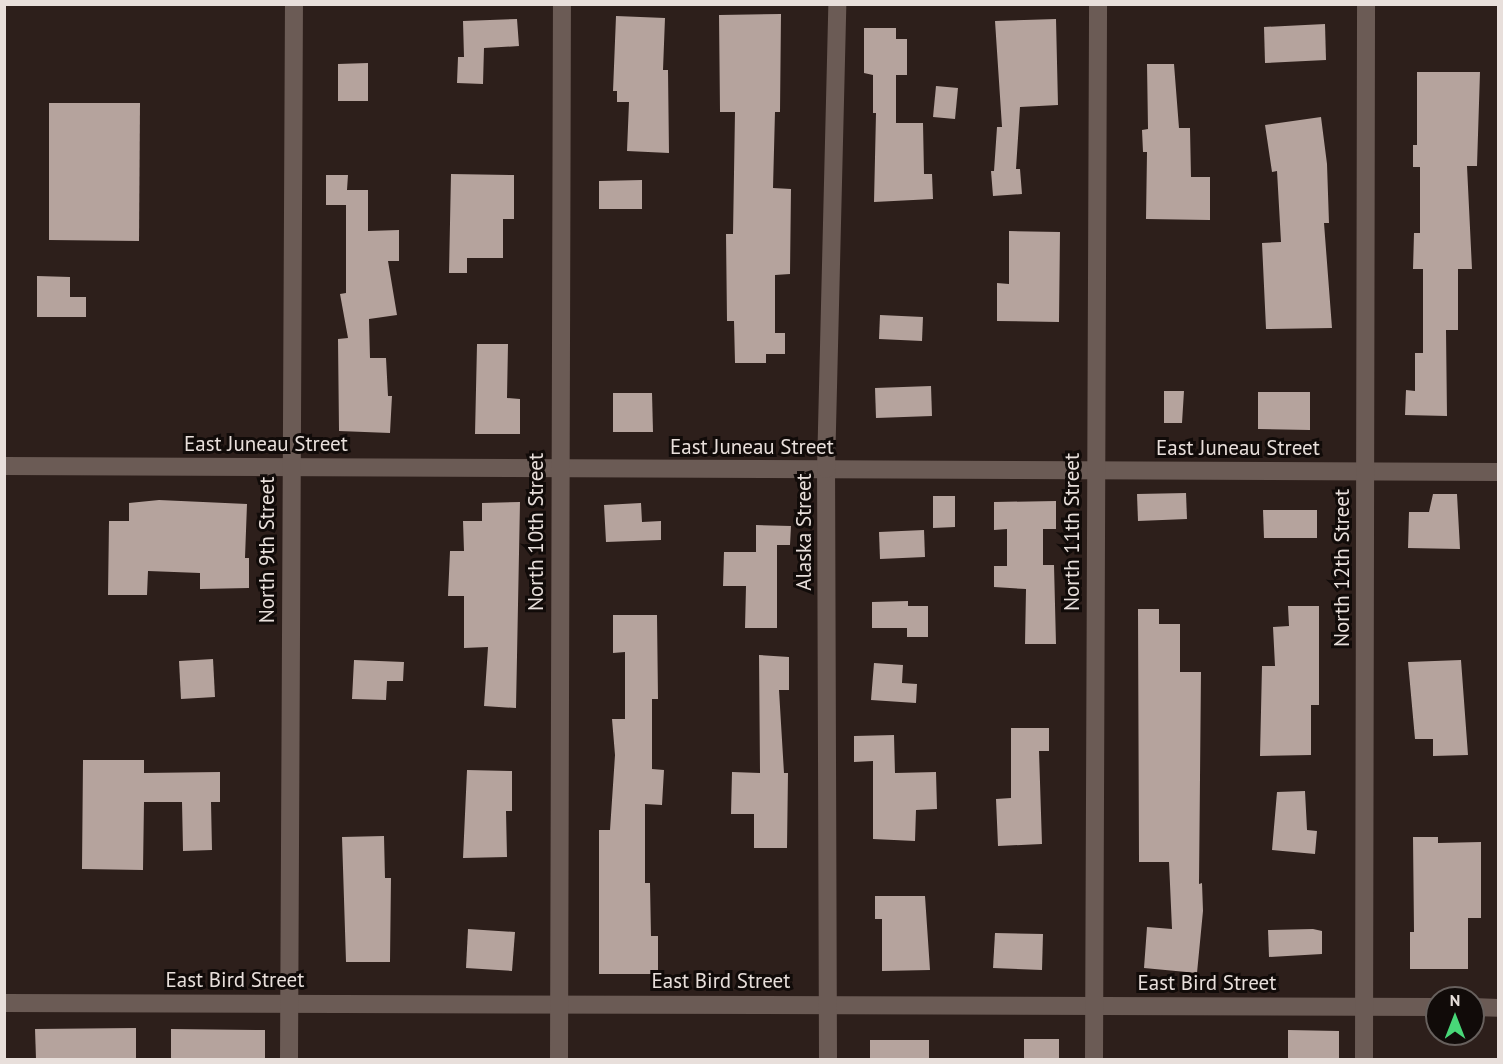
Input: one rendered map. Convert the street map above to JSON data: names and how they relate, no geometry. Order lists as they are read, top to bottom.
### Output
{
  "streets": {
    "street": [
      "East Juneau Street",
      "North 10th Street",
      "Alaska Street",
      "North 11th Street",
      "North 9th Street",
      "North 12th Street",
      "East Bird Street"
    ]
  },
  "crossings": [
    ["East Juneau Street", "North 10th Street"],
    ["East Juneau Street", "Alaska Street"],
    ["East Juneau Street", "North 11th Street"],
    ["East Juneau Street", "North 9th Street"],
    ["East Juneau Street", "North 12th Street"],
    ["North 10th Street", "East Bird Street"],
    ["Alaska Street", "East Bird Street"],
    ["North 11th Street", "East Bird Street"],
    ["North 9th Street", "East Bird Street"],
    ["North 12th Street", "East Bird Street"]
  ],
  "north": "top"
}
